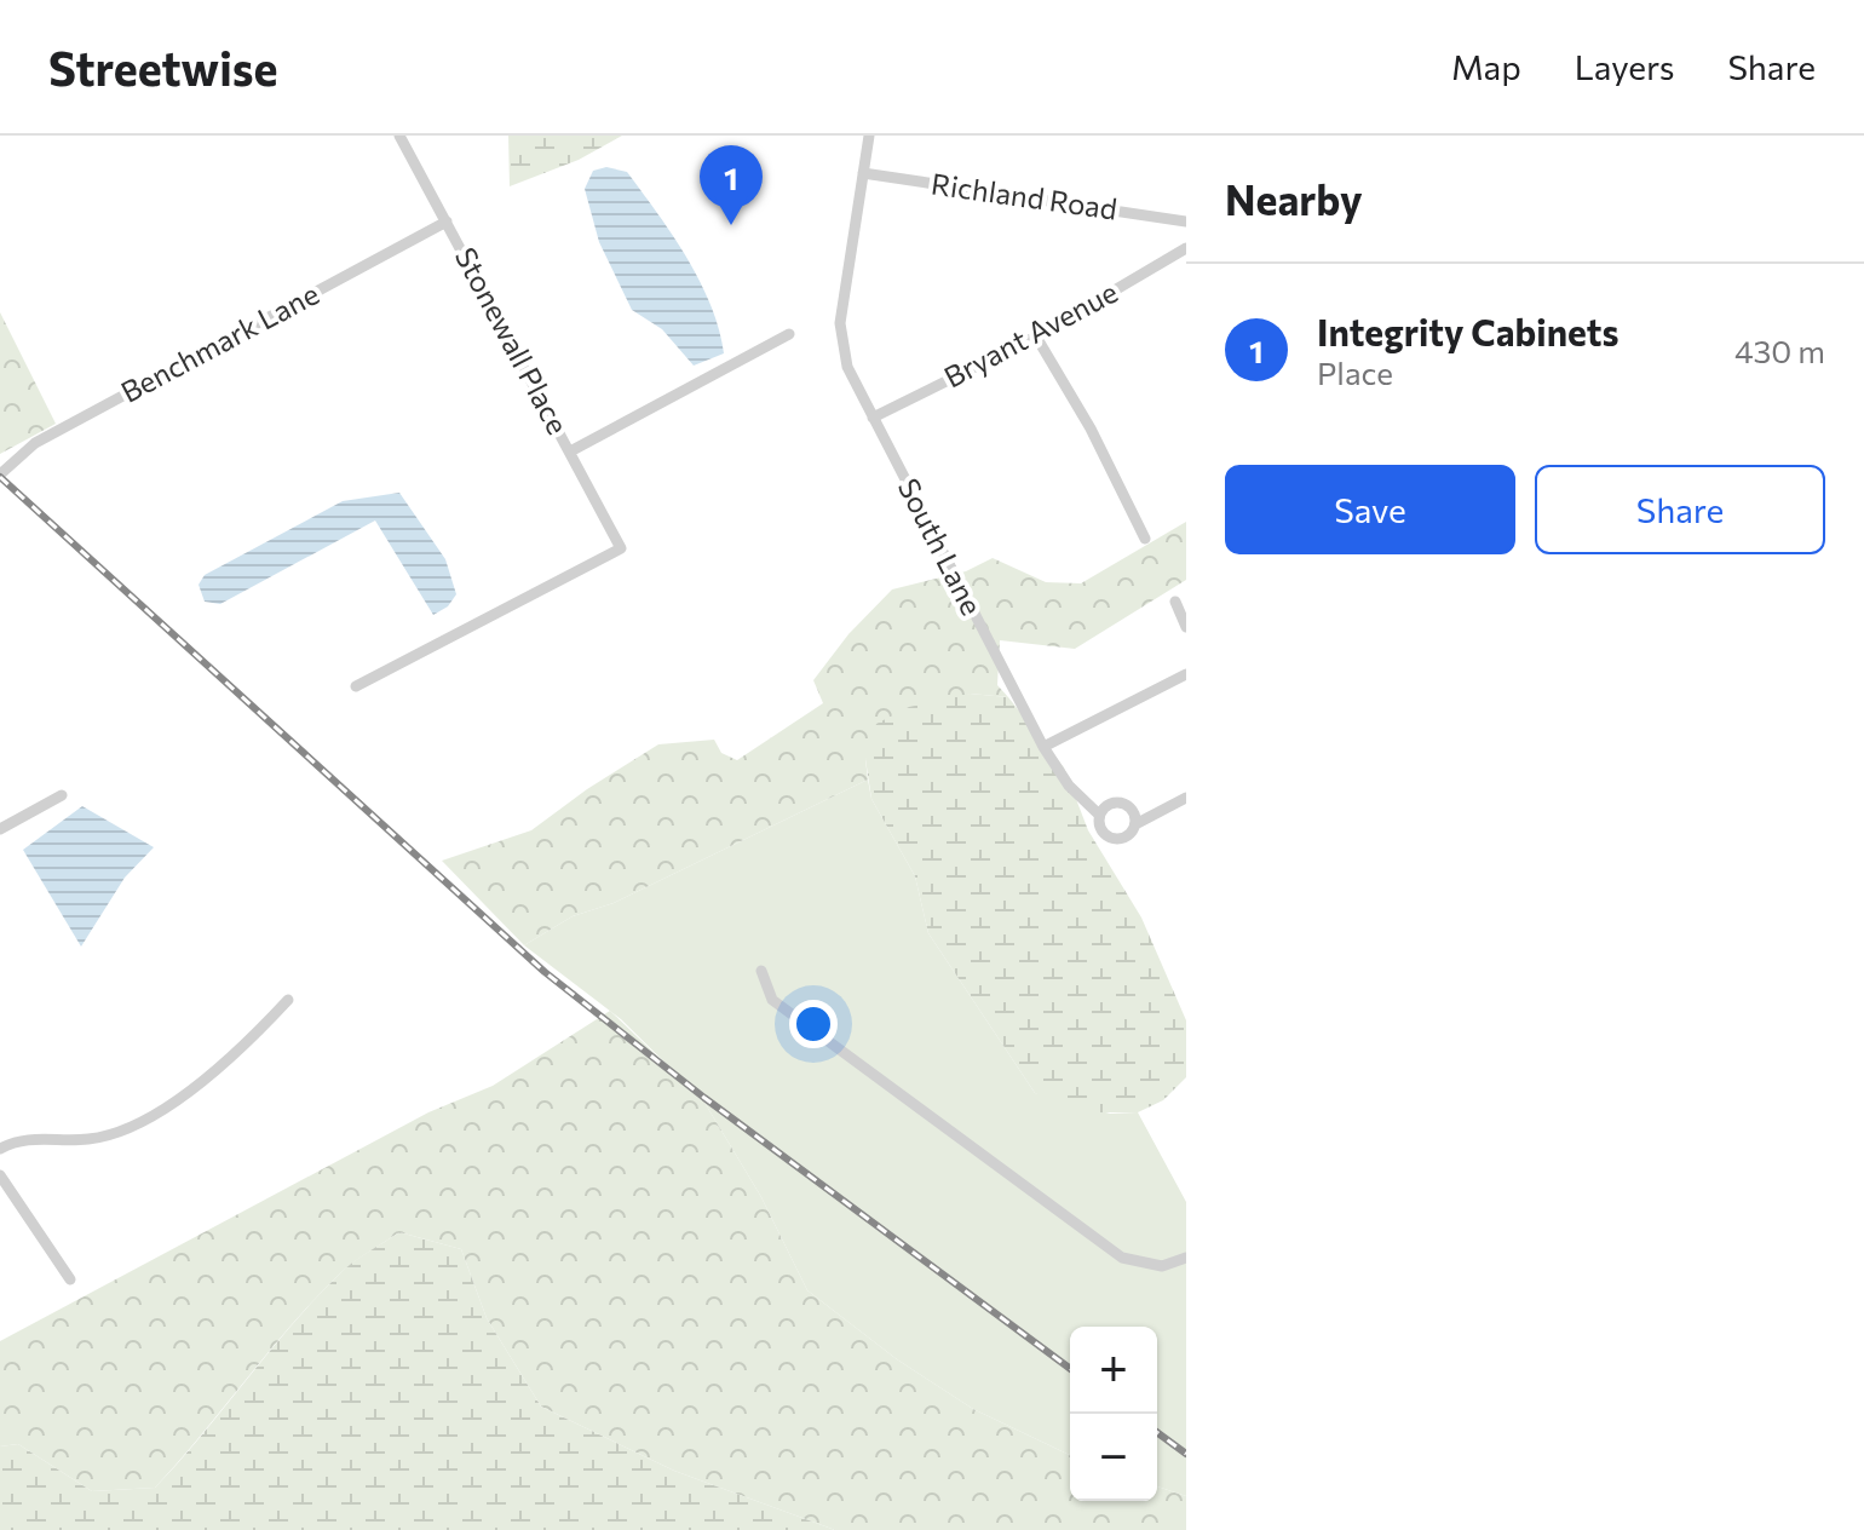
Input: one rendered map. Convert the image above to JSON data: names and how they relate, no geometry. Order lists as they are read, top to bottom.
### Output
{
  "streets": {
    "street": [
      "Richland Road",
      "Bryant Avenue",
      "Stonewall Place",
      "Benchmark Lane",
      "South Lane"
    ]
  },
  "crossings": [
    ["Richland Road", "South Lane"],
    ["Bryant Avenue", "South Lane"],
    ["Stonewall Place", "Benchmark Lane"]
  ],
  "page": {
    "header": "Streetwise",
    "nav": ["Map", "Layers", "Share"],
    "heading": "Nearby",
    "pins": "1",
    "list": [
      {
        "mark": "1",
        "name": "Integrity Cabinets",
        "note": "Place",
        "value": "430 m"
      }
    ],
    "buttons": ["Save", "Share"],
    "map_buttons": ["+", "−"]
  }
}
